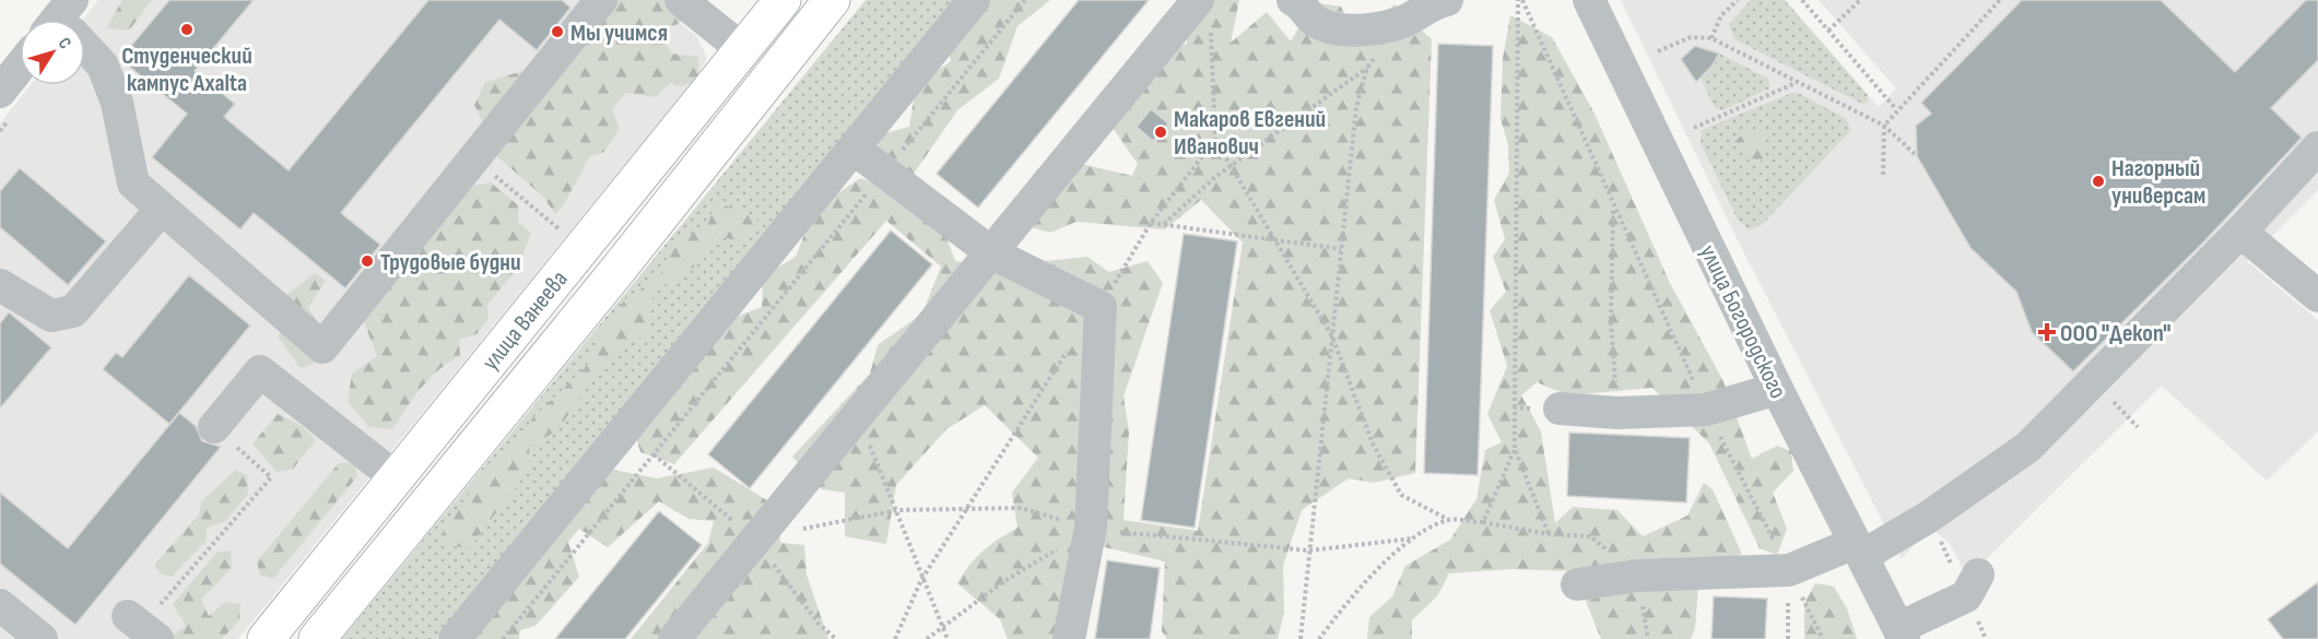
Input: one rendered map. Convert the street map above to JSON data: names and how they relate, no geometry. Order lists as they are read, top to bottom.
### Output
{
  "streets": {
    "main road": ["улица Ванеева"],
    "street": ["улица Богородского"]
  },
  "places": {
    "other": [
      "Студенческий кампус Axalta",
      "Мы учимся",
      "Макаров Евгений Иванович",
      "Нагорный универсам",
      "Трудовые будни"
    ],
    "health": ["ООО \"Декоп\""]
  },
  "north": "top right"
}
